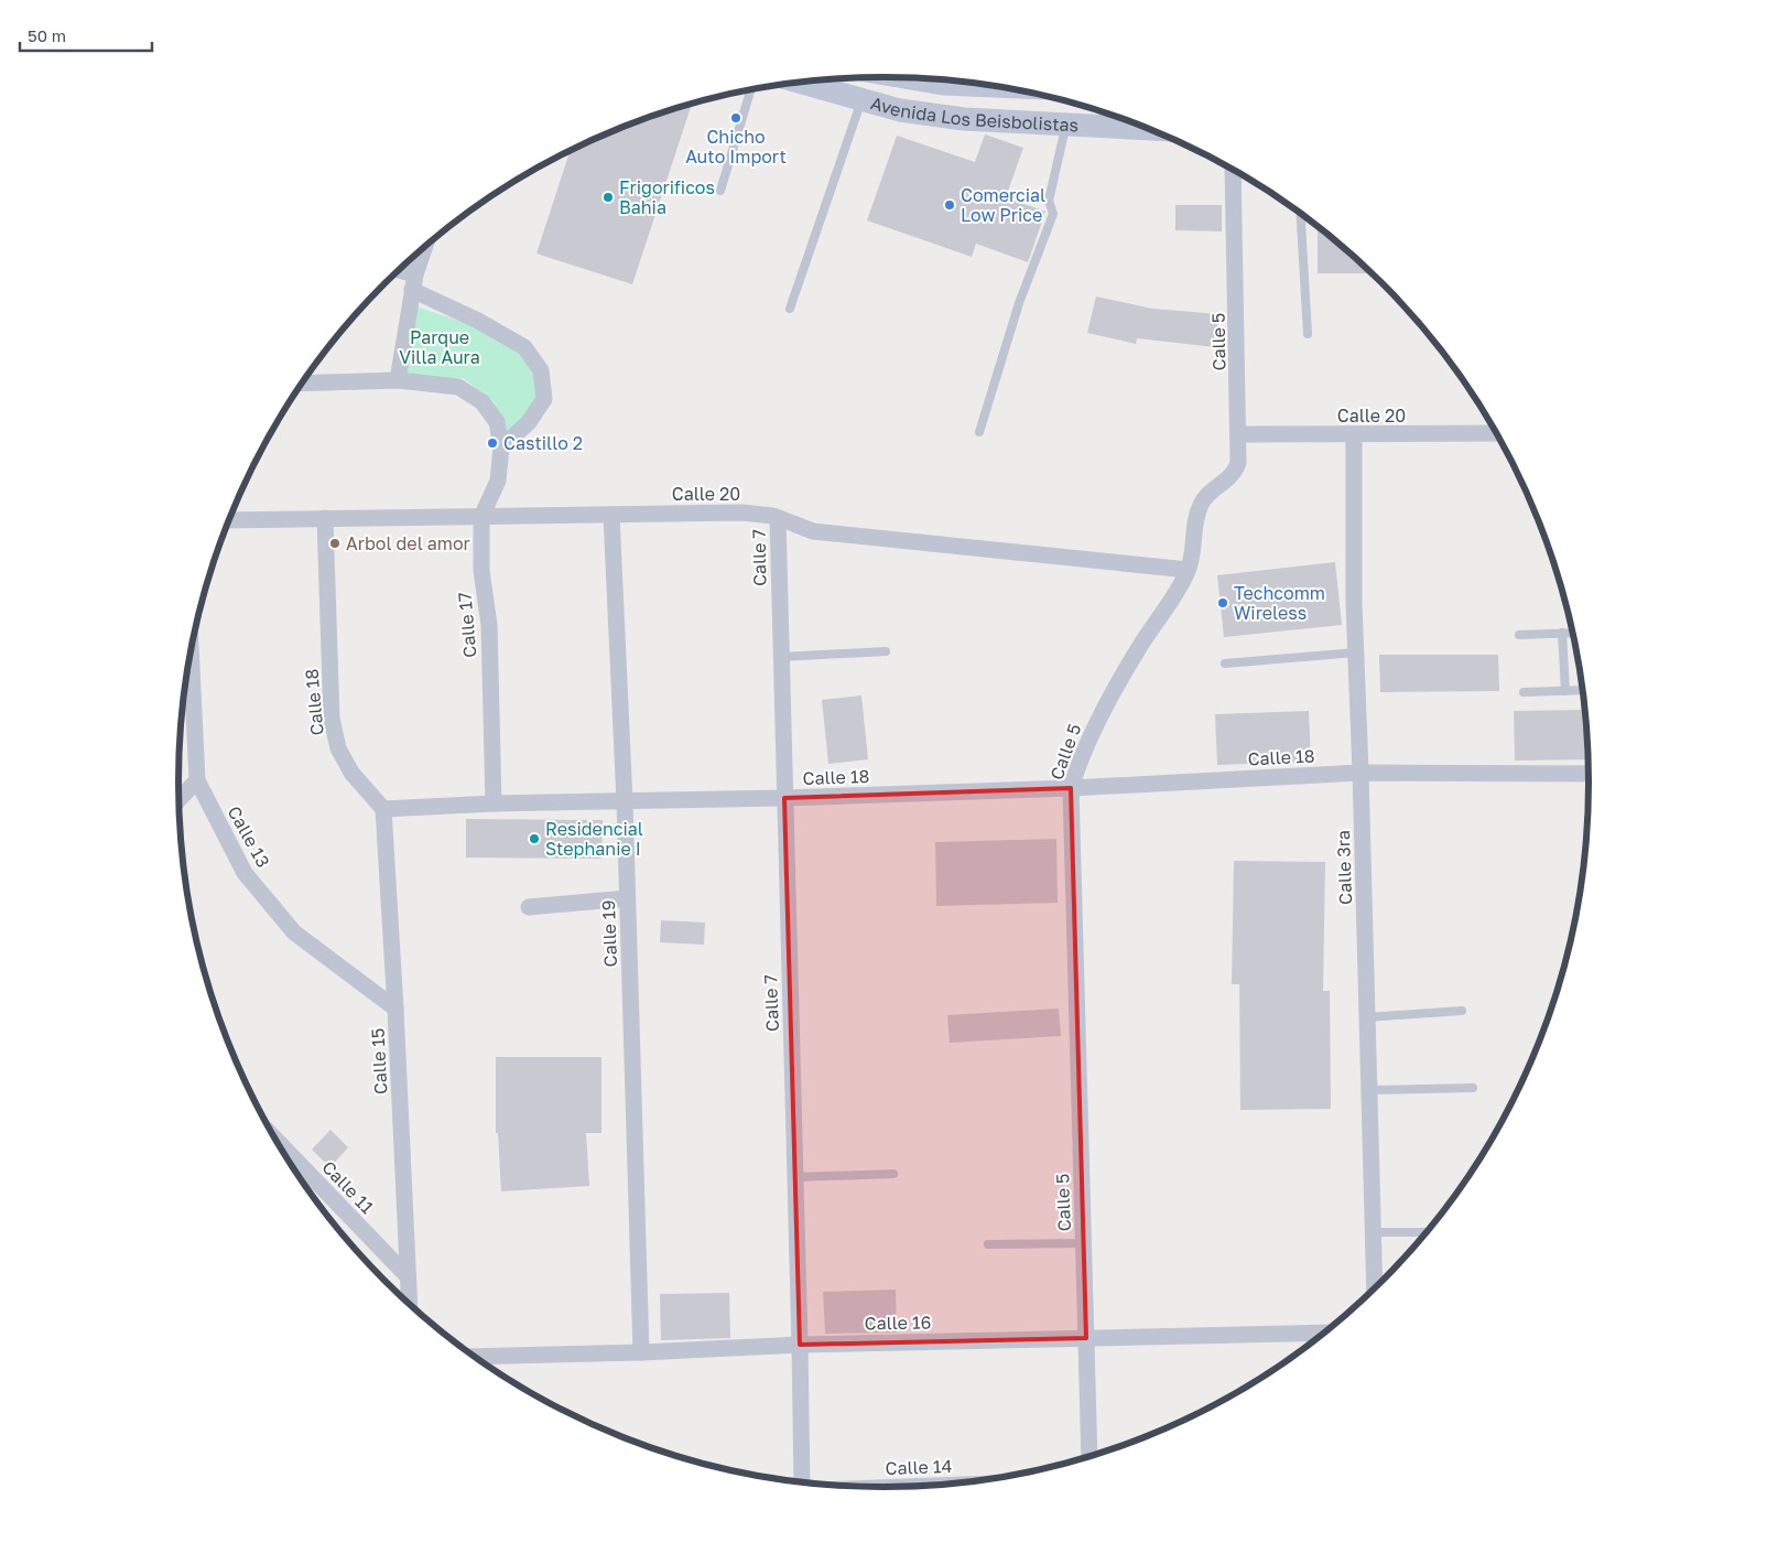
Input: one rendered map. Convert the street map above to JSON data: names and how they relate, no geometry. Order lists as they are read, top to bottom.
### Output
{
  "streets": {
    "main road": ["Avenida Los Beisbolistas"],
    "street": [
      "Calle 5",
      "Calle 20",
      "Calle 7",
      "Calle 17",
      "Calle 18",
      "Calle 13",
      "Calle 3ra",
      "Calle 19",
      "Calle 15",
      "Calle 11",
      "Calle 16"
    ]
  },
  "crossings": [
    ["Calle 5", "Calle 20"],
    ["Calle 5", "Calle 18"],
    ["Calle 5", "Calle 16"],
    ["Calle 20", "Calle 7"],
    ["Calle 20", "Calle 17"],
    ["Calle 20", "Calle 18"],
    ["Calle 20", "Calle 3ra"],
    ["Calle 20", "Calle 19"],
    ["Calle 7", "Calle 18"],
    ["Calle 7", "Calle 16"],
    ["Calle 17", "Calle 18"],
    ["Calle 18", "Calle 3ra"],
    ["Calle 18", "Calle 19"],
    ["Calle 18", "Calle 15"],
    ["Calle 13", "Calle 15"],
    ["Calle 19", "Calle 16"],
    ["Calle 15", "Calle 11"]
  ],
  "parks": ["Parque Villa Aura"],
  "places": [
    "Chicho Auto Import",
    "Frigorificos Bahia",
    "Comercial Low Price",
    "Castillo 2",
    "Arbol del amor",
    "Techcomm Wireless",
    "Residencial Stephanie I"
  ],
  "scale_bar": "50 m"
}
